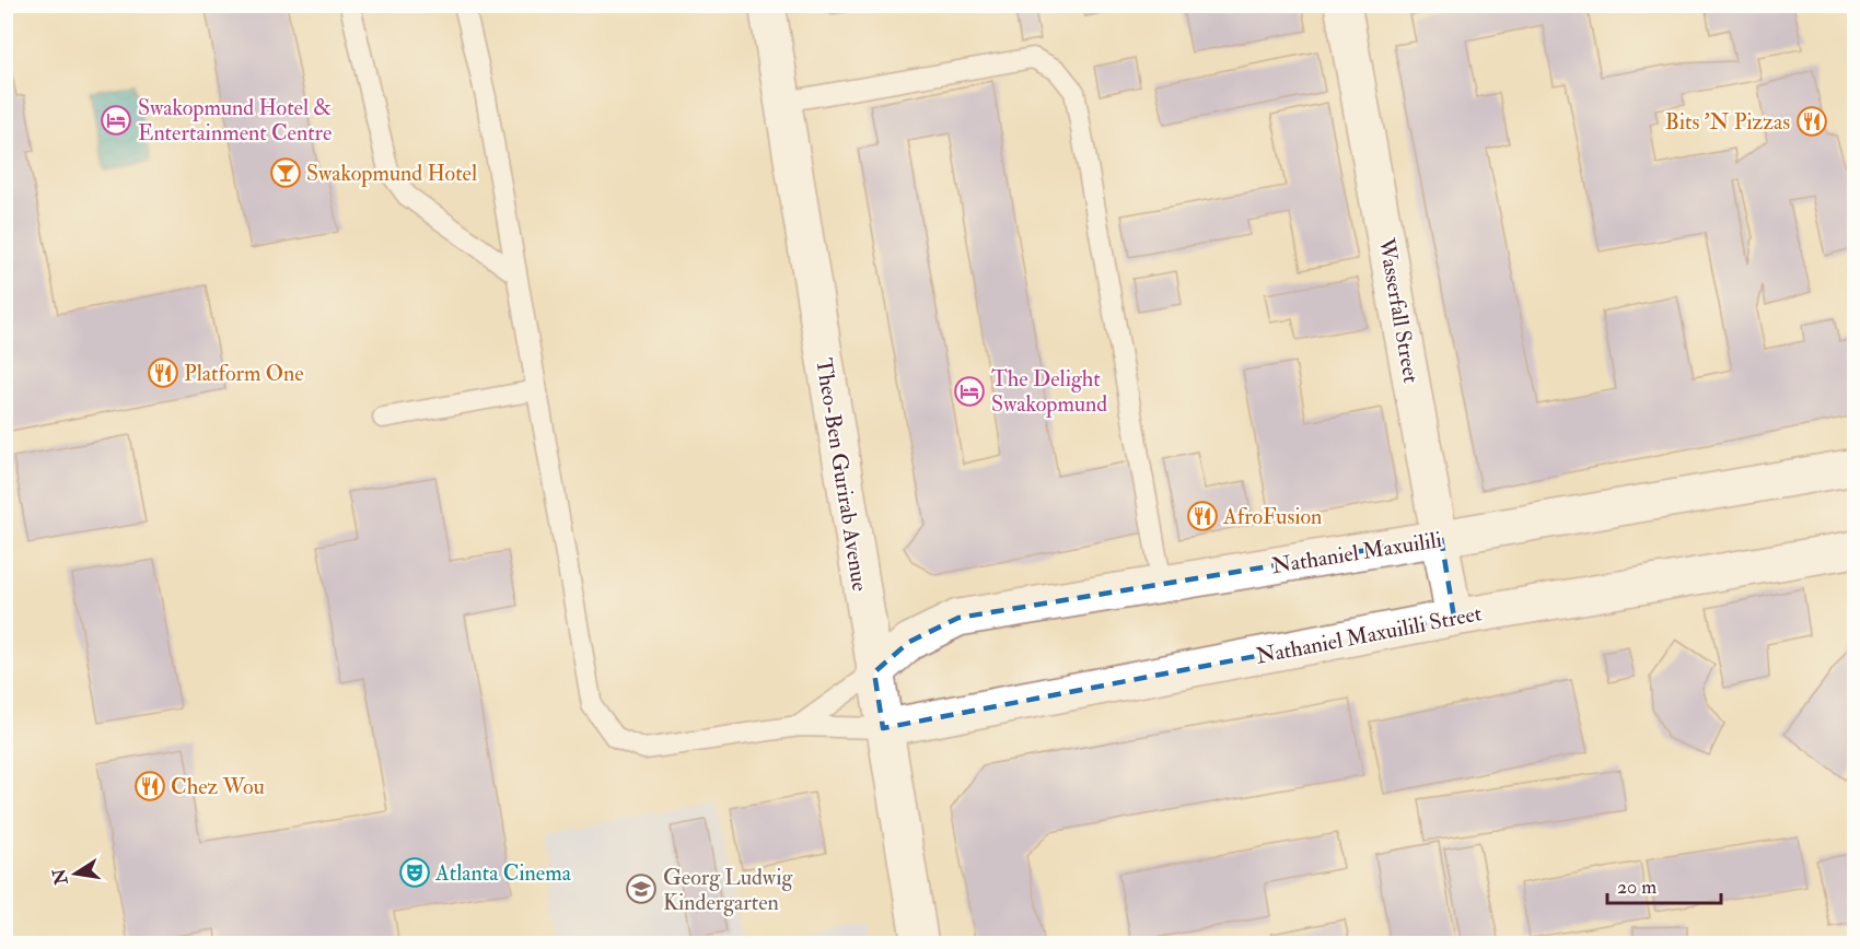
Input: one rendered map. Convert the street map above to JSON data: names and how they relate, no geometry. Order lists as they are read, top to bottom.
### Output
{
  "streets": {
    "street": [
      "Wasserfall Street",
      "Theo-Ben Gurirab Avenue",
      "Nathaniel Maxuilili",
      "Nathaniel Maxuilili Street"
    ]
  },
  "crossings": [
    ["Wasserfall Street", "Nathaniel Maxuilili"],
    ["Wasserfall Street", "Nathaniel Maxuilili Street"],
    ["Theo-Ben Gurirab Avenue", "Nathaniel Maxuilili"],
    ["Theo-Ben Gurirab Avenue", "Nathaniel Maxuilili Street"]
  ],
  "places": {
    "hotel": ["Swakopmund Hotel & Entertainment Centre", "The Delight Swakopmund"],
    "restaurant": [
      "Bits 'N Pizzas",
      "Platform One",
      "AfroFusion",
      "Chez Wou"
    ],
    "bar": ["Swakopmund Hotel"],
    "theatre": ["Atlanta Cinema"],
    "school or university": ["Georg Ludwig Kindergarten"]
  },
  "scale_bar": "20 m",
  "north": "left"
}
